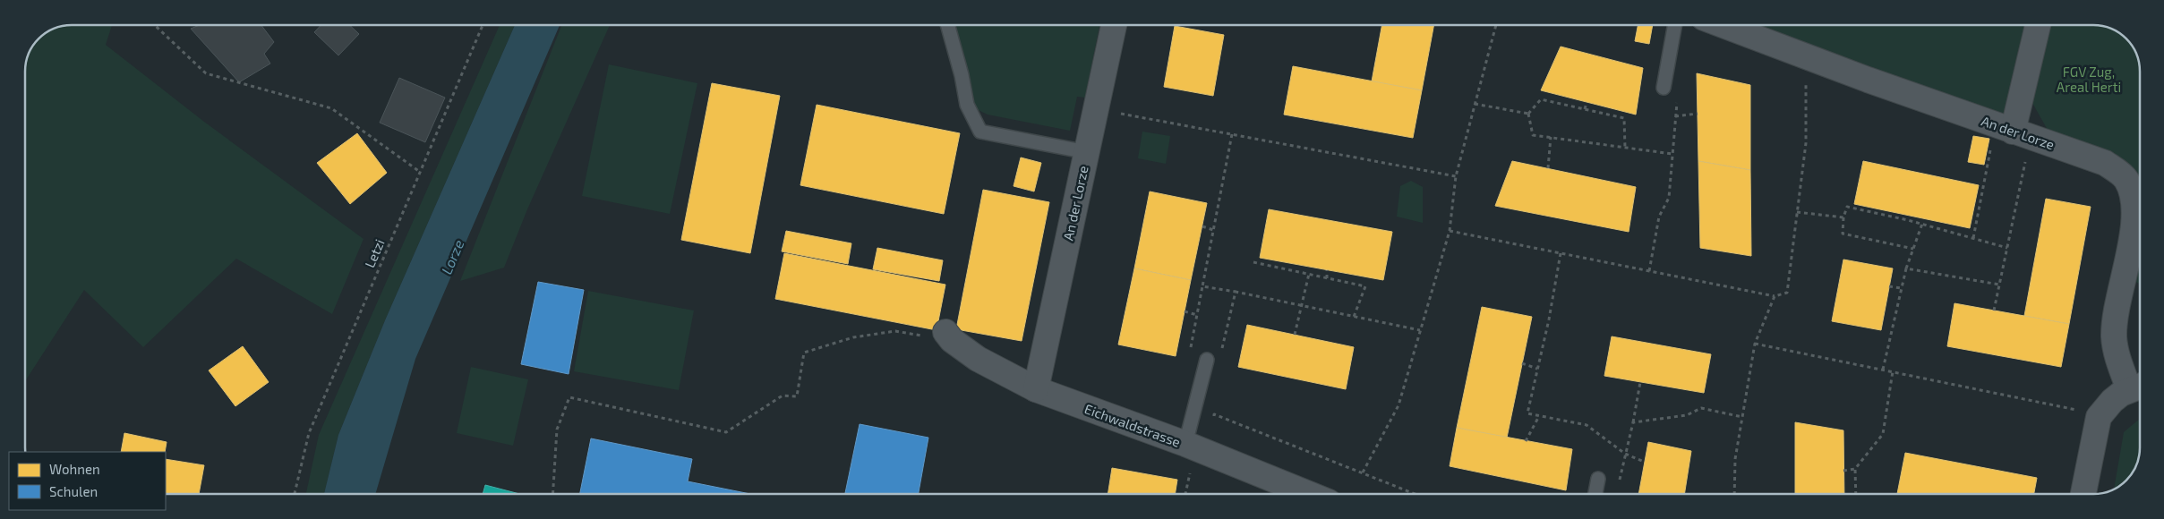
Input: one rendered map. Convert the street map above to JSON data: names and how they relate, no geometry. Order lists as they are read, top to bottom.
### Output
{
  "streets": {
    "street": ["An der Lorze", "Eichwaldstrasse"],
    "path": ["Letzi"]
  },
  "crossings": [
    ["An der Lorze", "Eichwaldstrasse"]
  ],
  "water": ["Lorze"],
  "parks": ["FGV Zug, Areal Herti"],
  "legend": ["Wohnen", "Schulen"]
}
